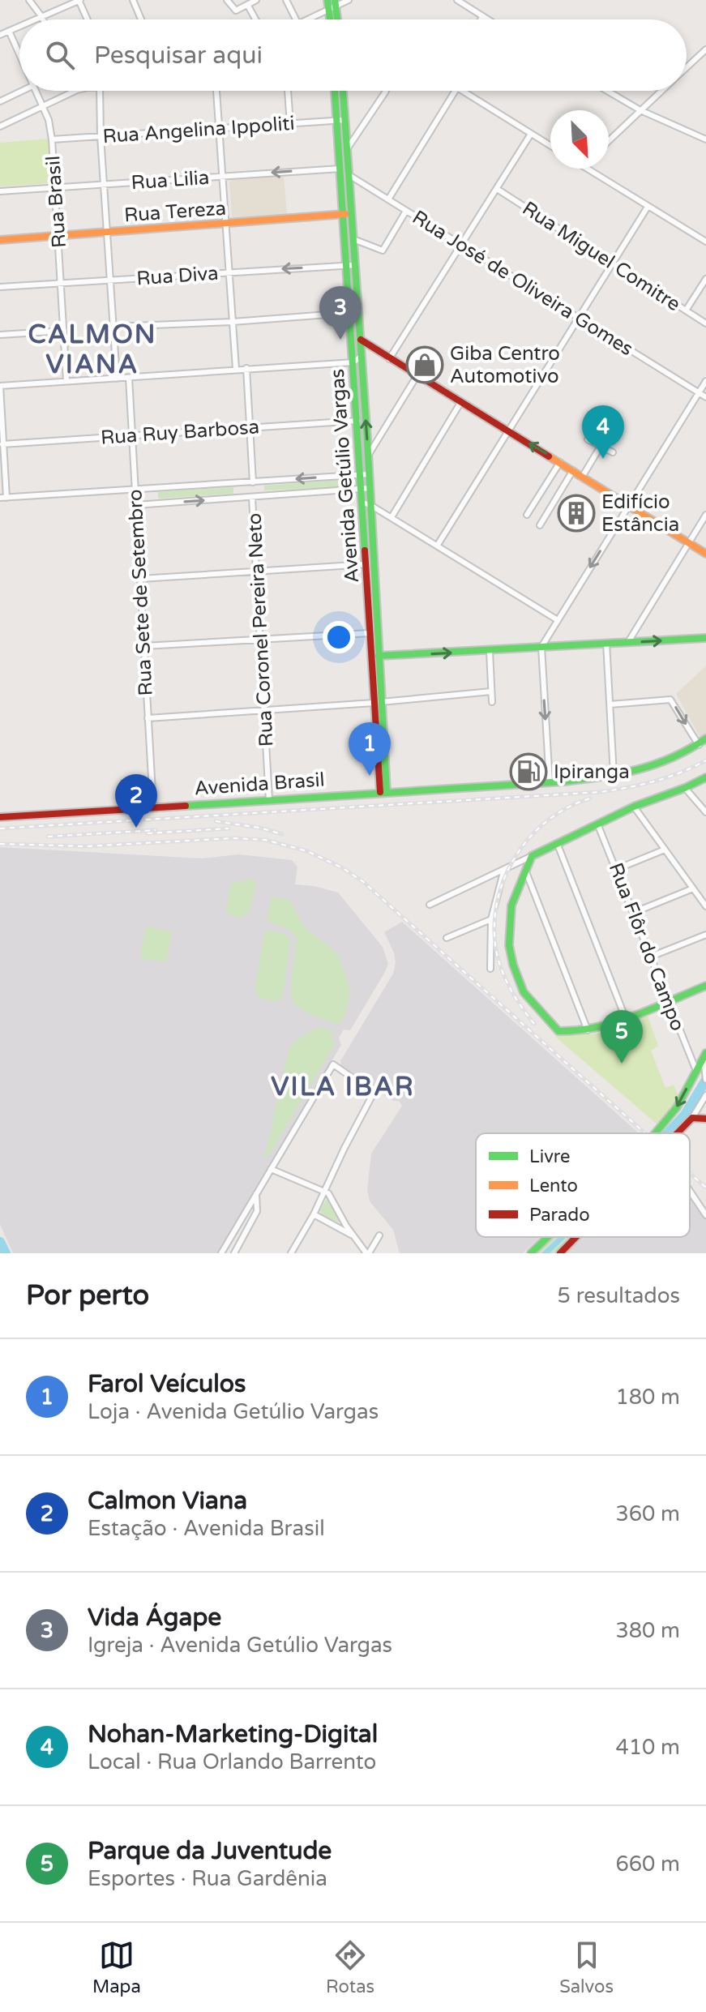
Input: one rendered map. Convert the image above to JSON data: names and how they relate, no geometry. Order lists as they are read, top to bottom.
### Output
{
  "streets": {
    "main road": ["Rua Tereza", "Avenida Getúlio Vargas", "Avenida Brasil"],
    "street": [
      "Rua Angelina Ippoliti",
      "Rua Lilia",
      "Rua Brasil",
      "Rua Miguel Comitre",
      "Rua Diva",
      "Rua José de Oliveira Gomes",
      "Rua Ruy Barbosa",
      "Rua Sete de Setembro",
      "Rua Coronel Pereira Neto",
      "Rua Flôr do Campo"
    ]
  },
  "crossings": [
    ["Rua Angelina Ippoliti", "Rua Brasil"],
    ["Rua Angelina Ippoliti", "Avenida Getúlio Vargas"],
    ["Rua Lilia", "Rua Brasil"],
    ["Rua Lilia", "Rua José de Oliveira Gomes"],
    ["Rua Lilia", "Avenida Getúlio Vargas"],
    ["Rua Brasil", "Rua Tereza"],
    ["Rua Brasil", "Rua Diva"],
    ["Rua Tereza", "Avenida Getúlio Vargas"],
    ["Rua Diva", "Avenida Getúlio Vargas"],
    ["Rua José de Oliveira Gomes", "Avenida Getúlio Vargas"],
    ["Rua Ruy Barbosa", "Avenida Getúlio Vargas"],
    ["Rua Ruy Barbosa", "Rua Sete de Setembro"],
    ["Avenida Getúlio Vargas", "Avenida Brasil"],
    ["Rua Sete de Setembro", "Avenida Brasil"],
    ["Rua Coronel Pereira Neto", "Avenida Brasil"]
  ],
  "districts": ["CALMON VIANA", "VILA IBAR"],
  "places": {
    "shop": ["Giba Centro Automotivo"],
    "building": ["Edifício Estância"],
    "fuel station": ["Ipiranga"]
  },
  "legend": ["Livre", "Lento", "Parado"],
  "north": "bottom right",
  "page": {
    "search": "Pesquisar aqui",
    "pins": [
      "3",
      "4",
      "1",
      "2",
      "5"
    ],
    "heading": ["Por perto", "5 resultados"],
    "list": [
      {
        "mark": "1",
        "name": "Farol Veículos",
        "note": "Loja · Avenida Getúlio Vargas",
        "value": "180 m"
      },
      {
        "mark": "2",
        "name": "Calmon Viana",
        "note": "Estação · Avenida Brasil",
        "value": "360 m"
      },
      {
        "mark": "3",
        "name": "Vida Ágape",
        "note": "Igreja · Avenida Getúlio Vargas",
        "value": "380 m"
      },
      {
        "mark": "4",
        "name": "Nohan-Marketing-Digital",
        "note": "Local · Rua Orlando Barrento",
        "value": "410 m"
      },
      {
        "mark": "5",
        "name": "Parque da Juventude",
        "note": "Esportes · Rua Gardênia",
        "value": "660 m"
      }
    ],
    "nav": ["Mapa", "Rotas", "Salvos"]
  }
}
